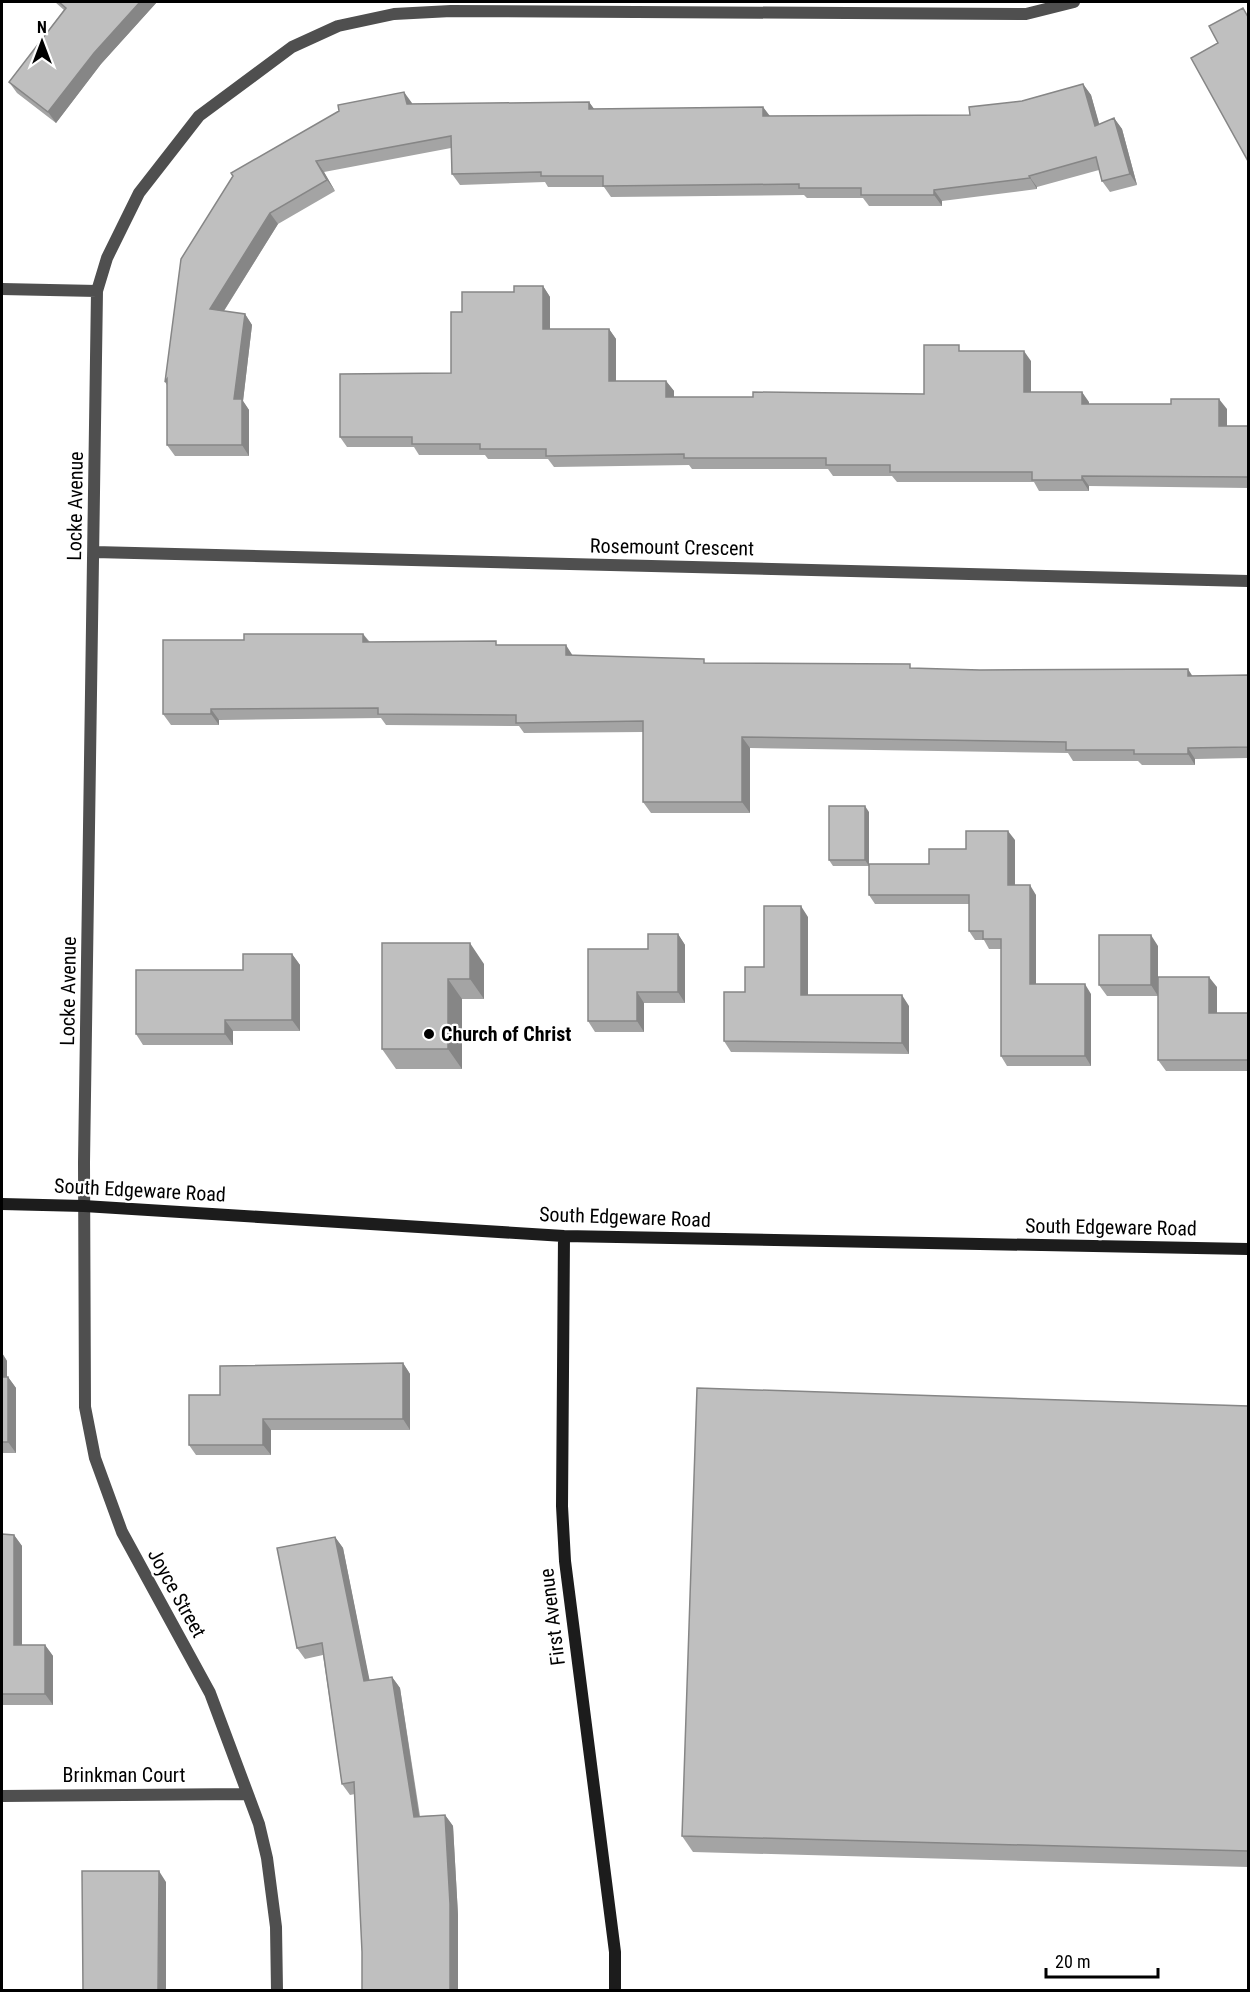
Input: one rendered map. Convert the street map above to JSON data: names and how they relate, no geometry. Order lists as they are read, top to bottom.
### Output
{
  "streets": {
    "main road": ["South Edgeware Road", "First Avenue"],
    "street": [
      "Locke Avenue",
      "Rosemount Crescent",
      "Joyce Street",
      "Brinkman Court"
    ]
  },
  "crossings": [
    ["Locke Avenue", "Rosemount Crescent"],
    ["Locke Avenue", "South Edgeware Road"],
    ["Locke Avenue", "Joyce Street"],
    ["South Edgeware Road", "Joyce Street"],
    ["South Edgeware Road", "First Avenue"],
    ["Joyce Street", "Brinkman Court"]
  ],
  "places": ["Church of Christ"],
  "scale_bar": "20 m",
  "north": "top"
}
